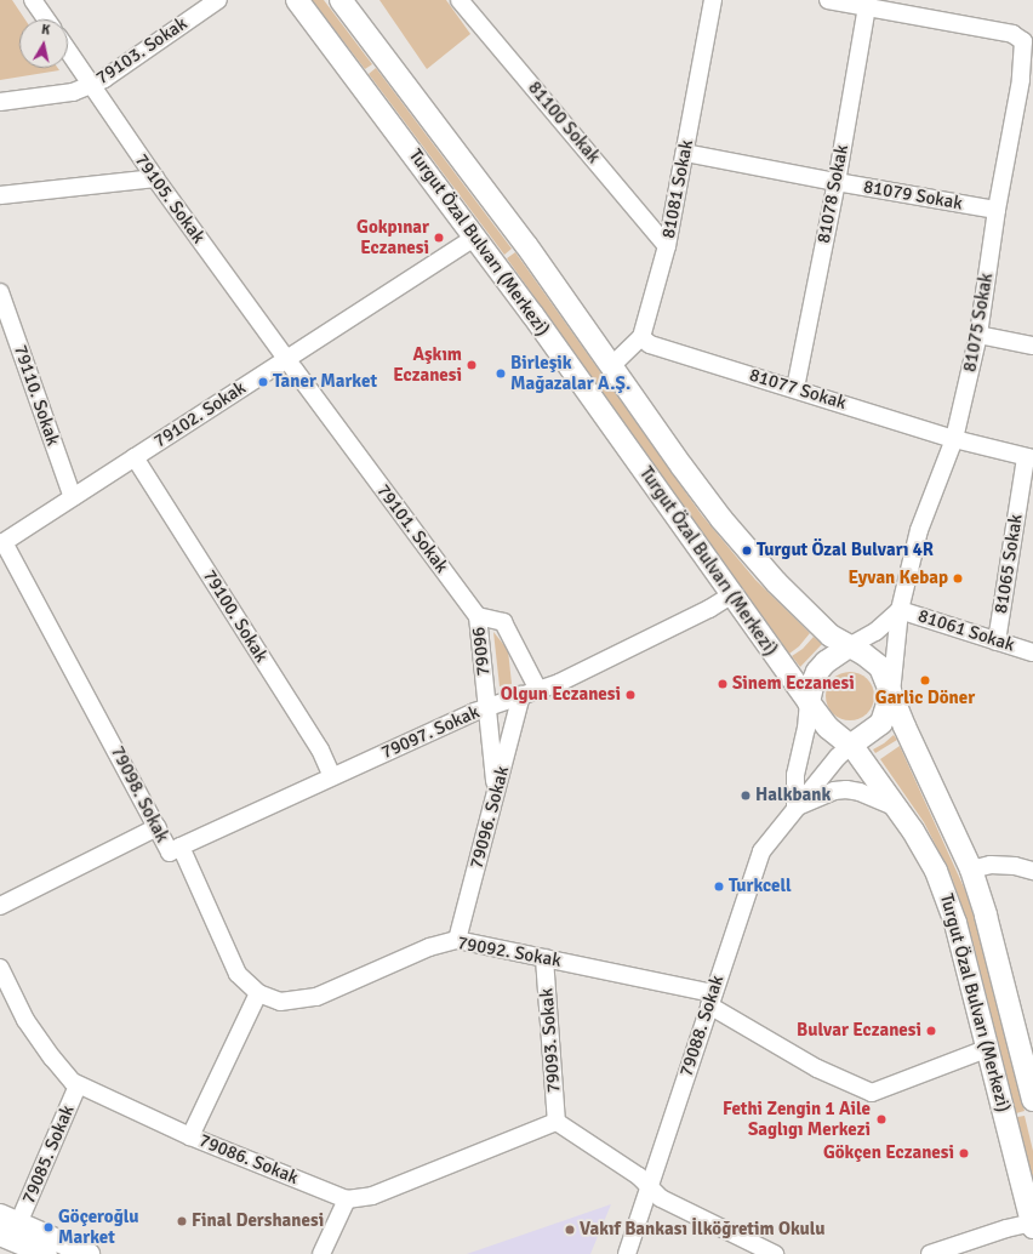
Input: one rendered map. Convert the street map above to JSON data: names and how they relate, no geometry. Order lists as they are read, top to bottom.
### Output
{
  "streets": {
    "main road": ["Turgut Özal Bulvarı (Merkezi)"],
    "street": [
      "79103. Sokak",
      "81100 Sokak",
      "81081 Sokak",
      "81078 Sokak",
      "81079 Sokak",
      "79105. Sokak",
      "81075 Sokak",
      "81077 Sokak",
      "79110. Sokak",
      "79102. Sokak",
      "79101. Sokak",
      "81065 Sokak",
      "79100. Sokak",
      "81061 Sokak",
      "79096",
      "79097. Sokak",
      "79098. Sokak",
      "79096. Sokak",
      "79092. Sokak",
      "79088. Sokak",
      "79093. Sokak",
      "79085. Sokak",
      "79086. Sokak"
    ]
  },
  "crossings": [
    ["79103. Sokak", "79105. Sokak"],
    ["81100 Sokak", "81081 Sokak"],
    ["81081 Sokak", "81079 Sokak"],
    ["81081 Sokak", "Turgut Özal Bulvarı (Merkezi)"],
    ["81081 Sokak", "81077 Sokak"],
    ["81078 Sokak", "81079 Sokak"],
    ["81078 Sokak", "81075 Sokak"],
    ["81078 Sokak", "81077 Sokak"],
    ["81079 Sokak", "81075 Sokak"],
    ["79105. Sokak", "79102. Sokak"],
    ["79105. Sokak", "79101. Sokak"],
    ["Turgut Özal Bulvarı (Merkezi)", "81075 Sokak"],
    ["Turgut Özal Bulvarı (Merkezi)", "79102. Sokak"],
    ["Turgut Özal Bulvarı (Merkezi)", "79097. Sokak"],
    ["Turgut Özal Bulvarı (Merkezi)", "79092. Sokak"],
    ["Turgut Özal Bulvarı (Merkezi)", "79088. Sokak"],
    ["81075 Sokak", "81077 Sokak"],
    ["81075 Sokak", "81061 Sokak"],
    ["81075 Sokak", "79088. Sokak"],
    ["81077 Sokak", "81065 Sokak"],
    ["79110. Sokak", "79102. Sokak"],
    ["79102. Sokak", "79101. Sokak"],
    ["79102. Sokak", "79100. Sokak"],
    ["79102. Sokak", "79098. Sokak"],
    ["79101. Sokak", "79096"],
    ["81065 Sokak", "81061 Sokak"],
    ["79100. Sokak", "79097. Sokak"],
    ["79096", "79097. Sokak"],
    ["79096", "79096. Sokak"],
    ["79097. Sokak", "79098. Sokak"],
    ["79097. Sokak", "79096. Sokak"],
    ["79098. Sokak", "79092. Sokak"],
    ["79096. Sokak", "79092. Sokak"],
    ["79092. Sokak", "79088. Sokak"],
    ["79092. Sokak", "79093. Sokak"],
    ["79085. Sokak", "79086. Sokak"]
  ],
  "places": [
    "Gokpınar Eczanesi",
    "Aşkım Eczanesi",
    "Birleşik Mağazalar A.Ş.",
    "Taner Market",
    "Turgut Özal Bulvarı 4R",
    "Eyvan Kebap",
    "Garlic Döner",
    "Sinem Eczanesi",
    "Olgun Eczanesi",
    "Halkbank",
    "Turkcell",
    "Bulvar Eczanesi",
    "Fethi Zengin 1 Aile Saglıgı Merkezi",
    "Gökçen Eczanesi",
    "Final Dershanesi",
    "Göçeroğlu Market",
    "Vakıf Bankası İlköğretim Okulu"
  ],
  "north": "top"
}
